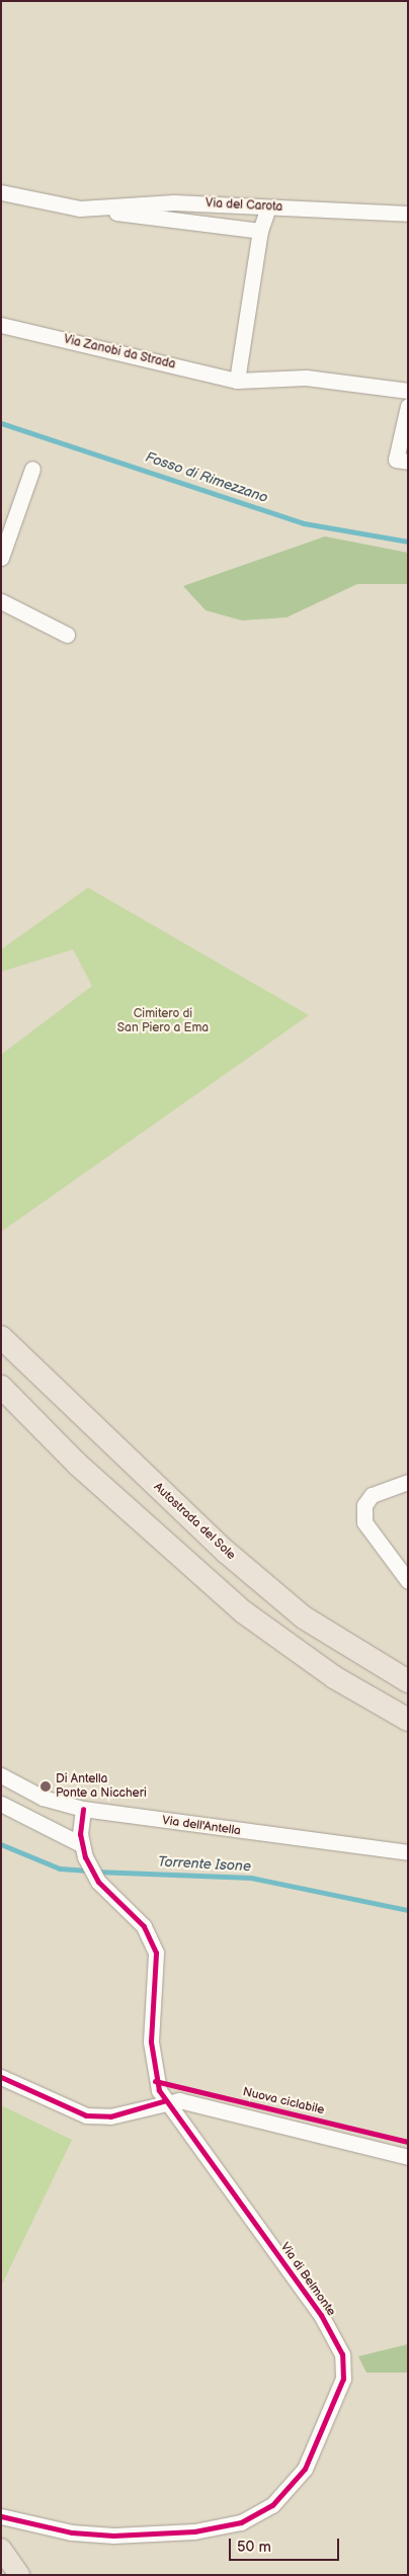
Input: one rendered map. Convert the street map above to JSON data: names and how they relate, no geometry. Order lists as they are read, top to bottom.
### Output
{
  "streets": {
    "highway": ["Autostrada del Sole"],
    "street": [
      "Via del Carota",
      "Via Zanobi da Strada",
      "Via dell'Antella",
      "Via di Belmonte"
    ],
    "cycle path": ["Nuova ciclabile"]
  },
  "crossings": [
    ["Via dell'Antella", "Via di Belmonte"]
  ],
  "water": ["Fosso di Rimezzano", "Torrente Isone"],
  "parks": ["Cimitero di San Piero a Ema"],
  "places": ["Di Antella Ponte a Niccheri"],
  "scale_bar": "50 m"
}
